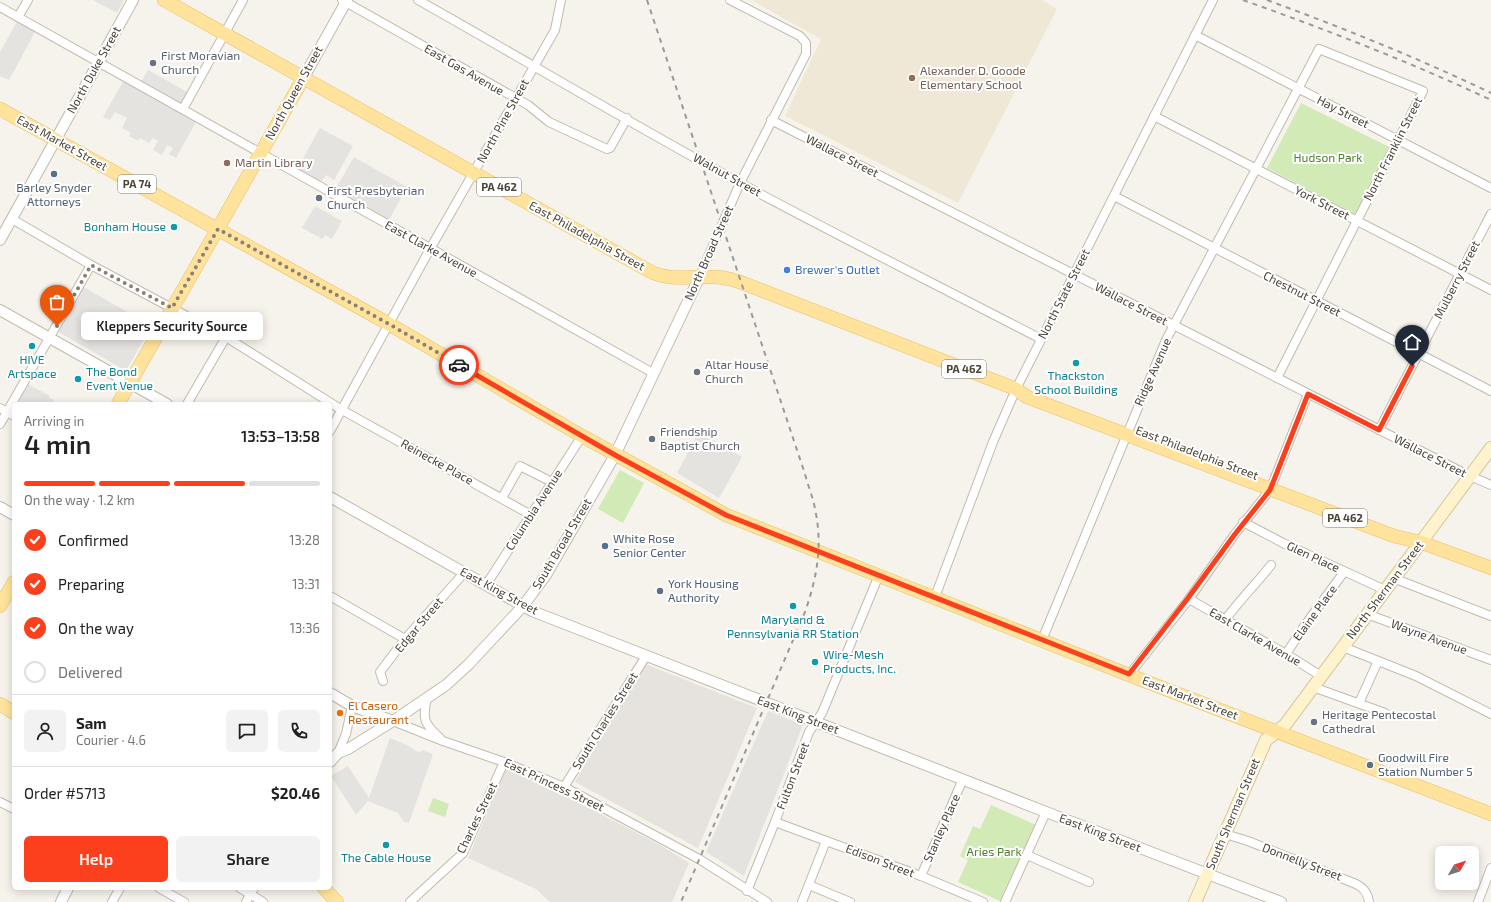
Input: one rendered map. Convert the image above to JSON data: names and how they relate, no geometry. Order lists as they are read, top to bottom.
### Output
{
  "streets": {
    "main road": [
      "North Queen Street",
      "East Market Street",
      "PA 74",
      "PA 462",
      "East Philadelphia Street",
      "North Sherman Street",
      "South Sherman Street"
    ],
    "street": [
      "North Duke Street",
      "East Gas Avenue",
      "Hay Street",
      "North Pine Street",
      "North Franklin Street",
      "Wallace Street",
      "Walnut Street",
      "York Street",
      "East Clarke Avenue",
      "North Broad Street",
      "Mulberry Street",
      "North State Street",
      "Chestnut Street",
      "Ridge Avenue",
      "Reinecke Place",
      "Columbia Avenue",
      "South Broad Street",
      "Glen Place",
      "East King Street",
      "Elaine Place",
      "Edgar Street",
      "Wayne Avenue",
      "South Charles Street",
      "Fulton Street",
      "East Princess Street",
      "Charles Street",
      "Stanley Place",
      "Edison Street",
      "Donnelly Street"
    ]
  },
  "crossings": [
    ["North Duke Street", "East Market Street"],
    ["North Duke Street", "East Clarke Avenue"],
    ["North Duke Street", "Reinecke Place"],
    ["East Gas Avenue", "North Queen Street"],
    ["East Gas Avenue", "North Pine Street"],
    ["East Gas Avenue", "Walnut Street"],
    ["North Queen Street", "East Market Street"],
    ["North Queen Street", "East Philadelphia Street"],
    ["North Queen Street", "East Clarke Avenue"],
    ["North Queen Street", "Reinecke Place"],
    ["Hay Street", "North Franklin Street"],
    ["Hay Street", "North State Street"],
    ["Hay Street", "Ridge Avenue"],
    ["North Pine Street", "East Market Street"],
    ["North Pine Street", "Walnut Street"],
    ["North Pine Street", "East Philadelphia Street"],
    ["North Pine Street", "East Clarke Avenue"],
    ["North Pine Street", "Reinecke Place"],
    ["East Market Street", "North Broad Street"],
    ["East Market Street", "North State Street"],
    ["East Market Street", "Ridge Avenue"],
    ["East Market Street", "Columbia Avenue"],
    ["East Market Street", "South Broad Street"],
    ["East Market Street", "North Sherman Street"],
    ["East Market Street", "Fulton Street"],
    ["East Market Street", "South Sherman Street"],
    ["North Franklin Street", "Wallace Street"],
    ["North Franklin Street", "York Street"],
    ["North Franklin Street", "Chestnut Street"],
    ["North Franklin Street", "Ridge Avenue"],
    ["Wallace Street", "North Broad Street"],
    ["Wallace Street", "Mulberry Street"],
    ["Wallace Street", "North State Street"],
    ["Wallace Street", "Ridge Avenue"],
    ["Wallace Street", "North Sherman Street"],
    ["Walnut Street", "North Broad Street"],
    ["Walnut Street", "North State Street"],
    ["York Street", "Mulberry Street"],
    ["York Street", "North State Street"],
    ["York Street", "Ridge Avenue"],
    ["East Philadelphia Street", "North Broad Street"],
    ["East Philadelphia Street", "North State Street"],
    ["East Philadelphia Street", "Ridge Avenue"],
    ["East Philadelphia Street", "North Sherman Street"],
    ["East Clarke Avenue", "North Broad Street"],
    ["East Clarke Avenue", "North Sherman Street"],
    ["East Clarke Avenue", "Elaine Place"],
    ["North Broad Street", "South Broad Street"],
    ["Mulberry Street", "Chestnut Street"],
    ["North State Street", "Chestnut Street"],
    ["Chestnut Street", "Ridge Avenue"],
    ["Reinecke Place", "Columbia Avenue"],
    ["Columbia Avenue", "East King Street"],
    ["South Broad Street", "East King Street"],
    ["South Broad Street", "East Princess Street"],
    ["Glen Place", "North Sherman Street"],
    ["Glen Place", "Elaine Place"],
    ["North Sherman Street", "Wayne Avenue"],
    ["North Sherman Street", "South Sherman Street"],
    ["East King Street", "Edgar Street"],
    ["East King Street", "South Charles Street"],
    ["East King Street", "Fulton Street"],
    ["East King Street", "South Sherman Street"],
    ["East King Street", "Stanley Place"],
    ["South Charles Street", "East Princess Street"],
    ["Fulton Street", "East Princess Street"],
    ["Fulton Street", "Edison Street"],
    ["East Princess Street", "Charles Street"],
    ["South Sherman Street", "Donnelly Street"],
    ["Stanley Place", "Edison Street"]
  ],
  "parks": ["Hudson Park", "Aries Park"],
  "places": [
    "First Moravian Church",
    "Alexander D. Goode Elementary School",
    "Martin Library",
    "Barley Snyder Attorneys",
    "First Presbyterian Church",
    "Bonham House",
    "Brewer's Outlet",
    "Kleppers Security Source",
    "HIVE Artspace",
    "Thackston School Building",
    "Altar House Church",
    "The Bond Event Venue",
    "Friendship Baptist Church",
    "White Rose Senior Center",
    "York Housing Authority",
    "Maryland & Pennsylvania RR Station",
    "Wire-Mesh Products, Inc.",
    "El Casero Restaurant",
    "Heritage Pentecostal Cathedral",
    "Goodwill Fire Station Number 5",
    "The Cable House"
  ],
  "north": "top right",
  "page": {
    "bubble": "Kleppers Security Source",
    "heading": ["4 min", "Arriving in", "13:53–13:58"],
    "panel": [
      "Sam",
      "Courier · 4.6",
      "Order #5713",
      "$20.46"
    ],
    "bar": "On the way · 1.2 km",
    "list": [
      ["Confirmed", "13:28"],
      ["Preparing", "13:31"],
      ["On the way", "13:36"],
      "Delivered"
    ],
    "buttons": ["Help", "Share"]
  }
}
